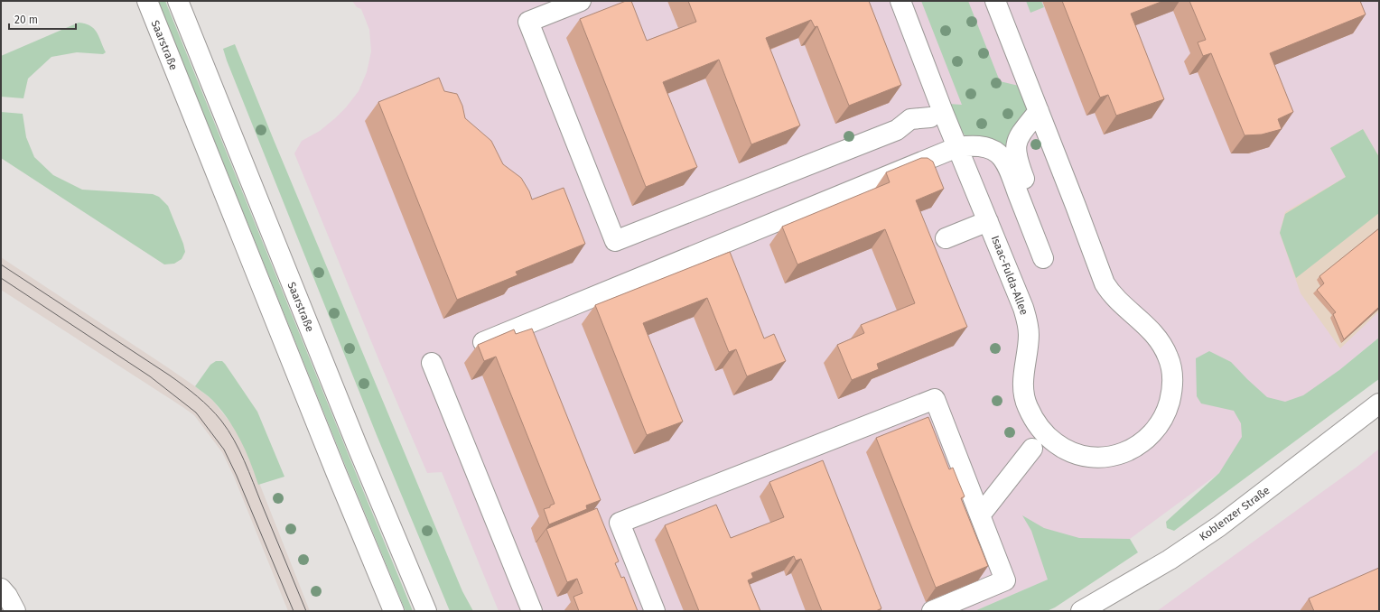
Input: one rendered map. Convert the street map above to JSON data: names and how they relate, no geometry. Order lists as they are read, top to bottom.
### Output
{
  "streets": {
    "main road": ["Saarstraße", "Isaac-Fulda-Allee", "Koblenzer Straße"]
  },
  "scale_bar": "20 m"
}
